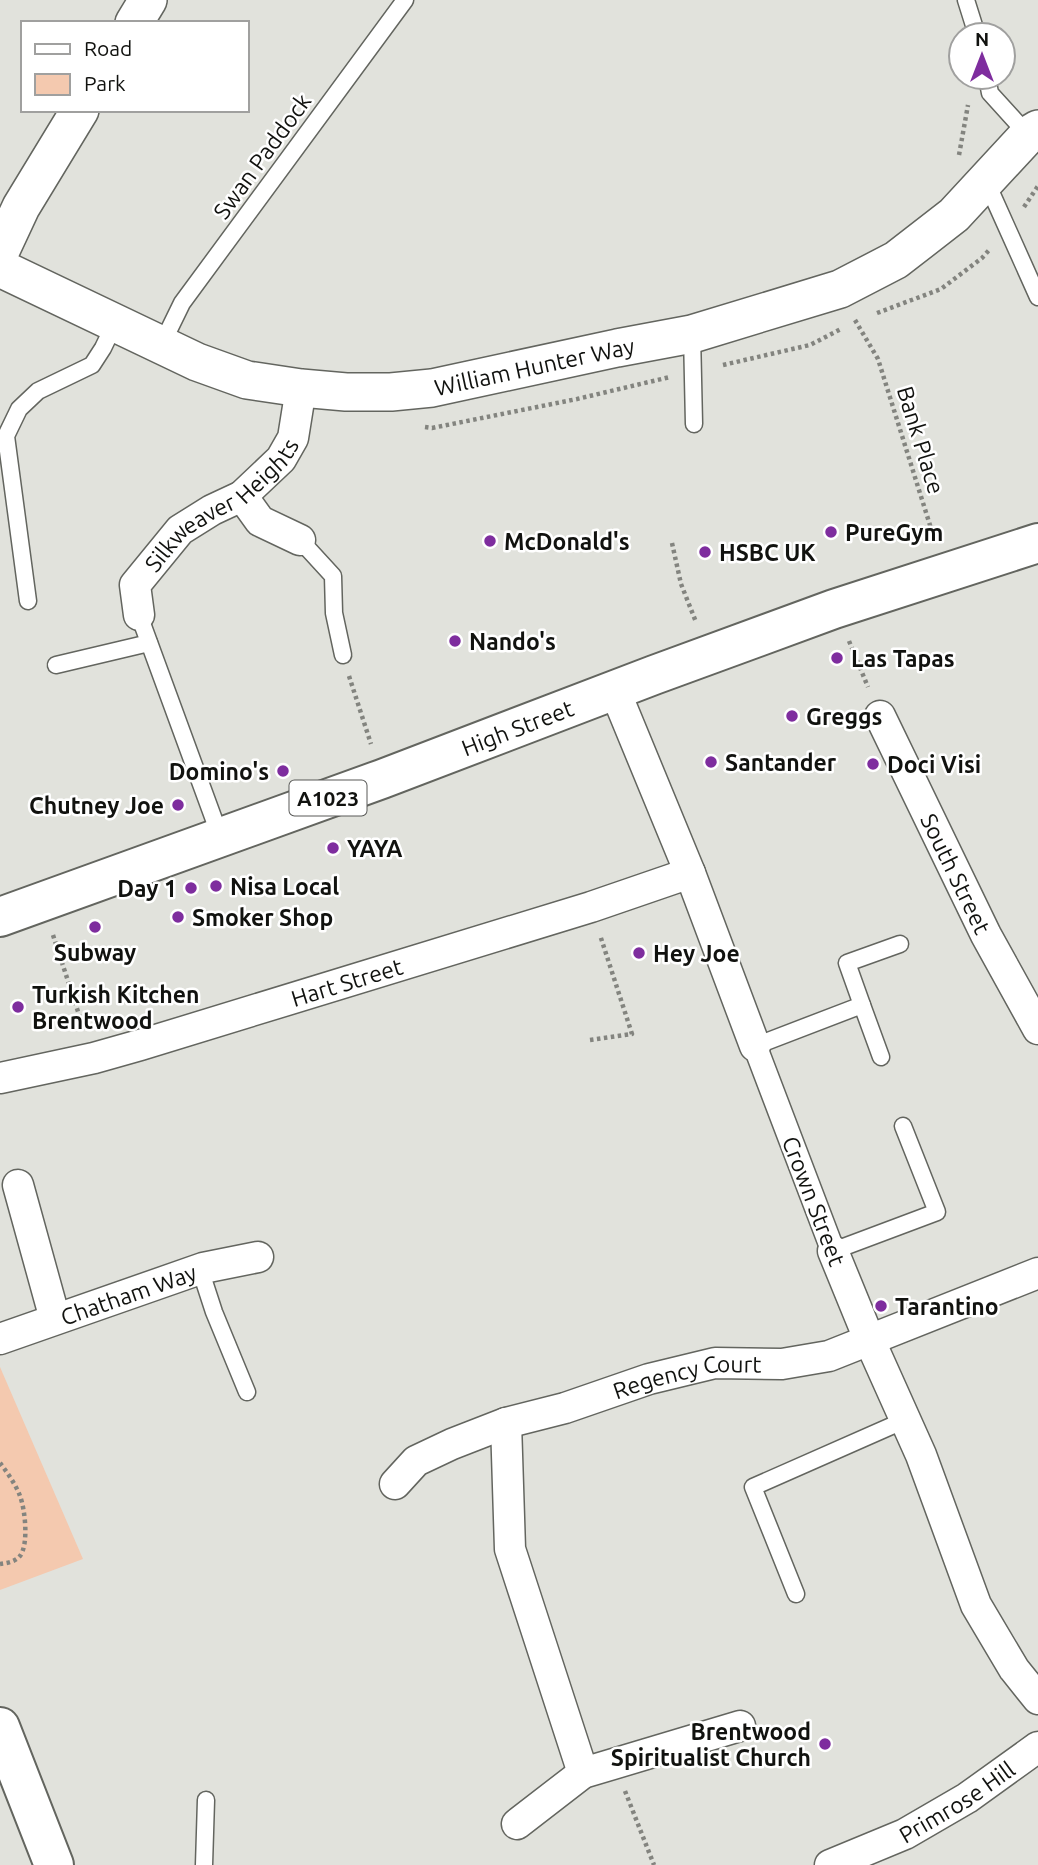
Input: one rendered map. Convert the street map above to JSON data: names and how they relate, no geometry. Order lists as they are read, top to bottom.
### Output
{
  "streets": {
    "main road": ["High Street", "A1023"],
    "street": [
      "William Hunter Way",
      "Silkweaver Heights",
      "South Street",
      "Hart Street",
      "Crown Street",
      "Chatham Way",
      "Regency Court",
      "Primrose Hill"
    ],
    "lane": ["Swan Paddock"],
    "path": ["Bank Place"]
  },
  "crossings": [
    ["Swan Paddock", "William Hunter Way"],
    ["William Hunter Way", "Silkweaver Heights"],
    ["Bank Place", "High Street"],
    ["High Street", "Crown Street"],
    ["Hart Street", "Crown Street"],
    ["Crown Street", "Regency Court"]
  ],
  "places": [
    "PureGym",
    "McDonald's",
    "HSBC UK",
    "Nando's",
    "Las Tapas",
    "Greggs",
    "Santander",
    "Doci Visi",
    "Domino's",
    "Chutney Joe",
    "YAYA",
    "Nisa Local",
    "Day 1",
    "Smoker Shop",
    "Subway",
    "Hey Joe",
    "Turkish Kitchen Brentwood",
    "Tarantino",
    "Brentwood Spiritualist Church"
  ],
  "legend": ["Road", "Park"],
  "north": "top"
}
